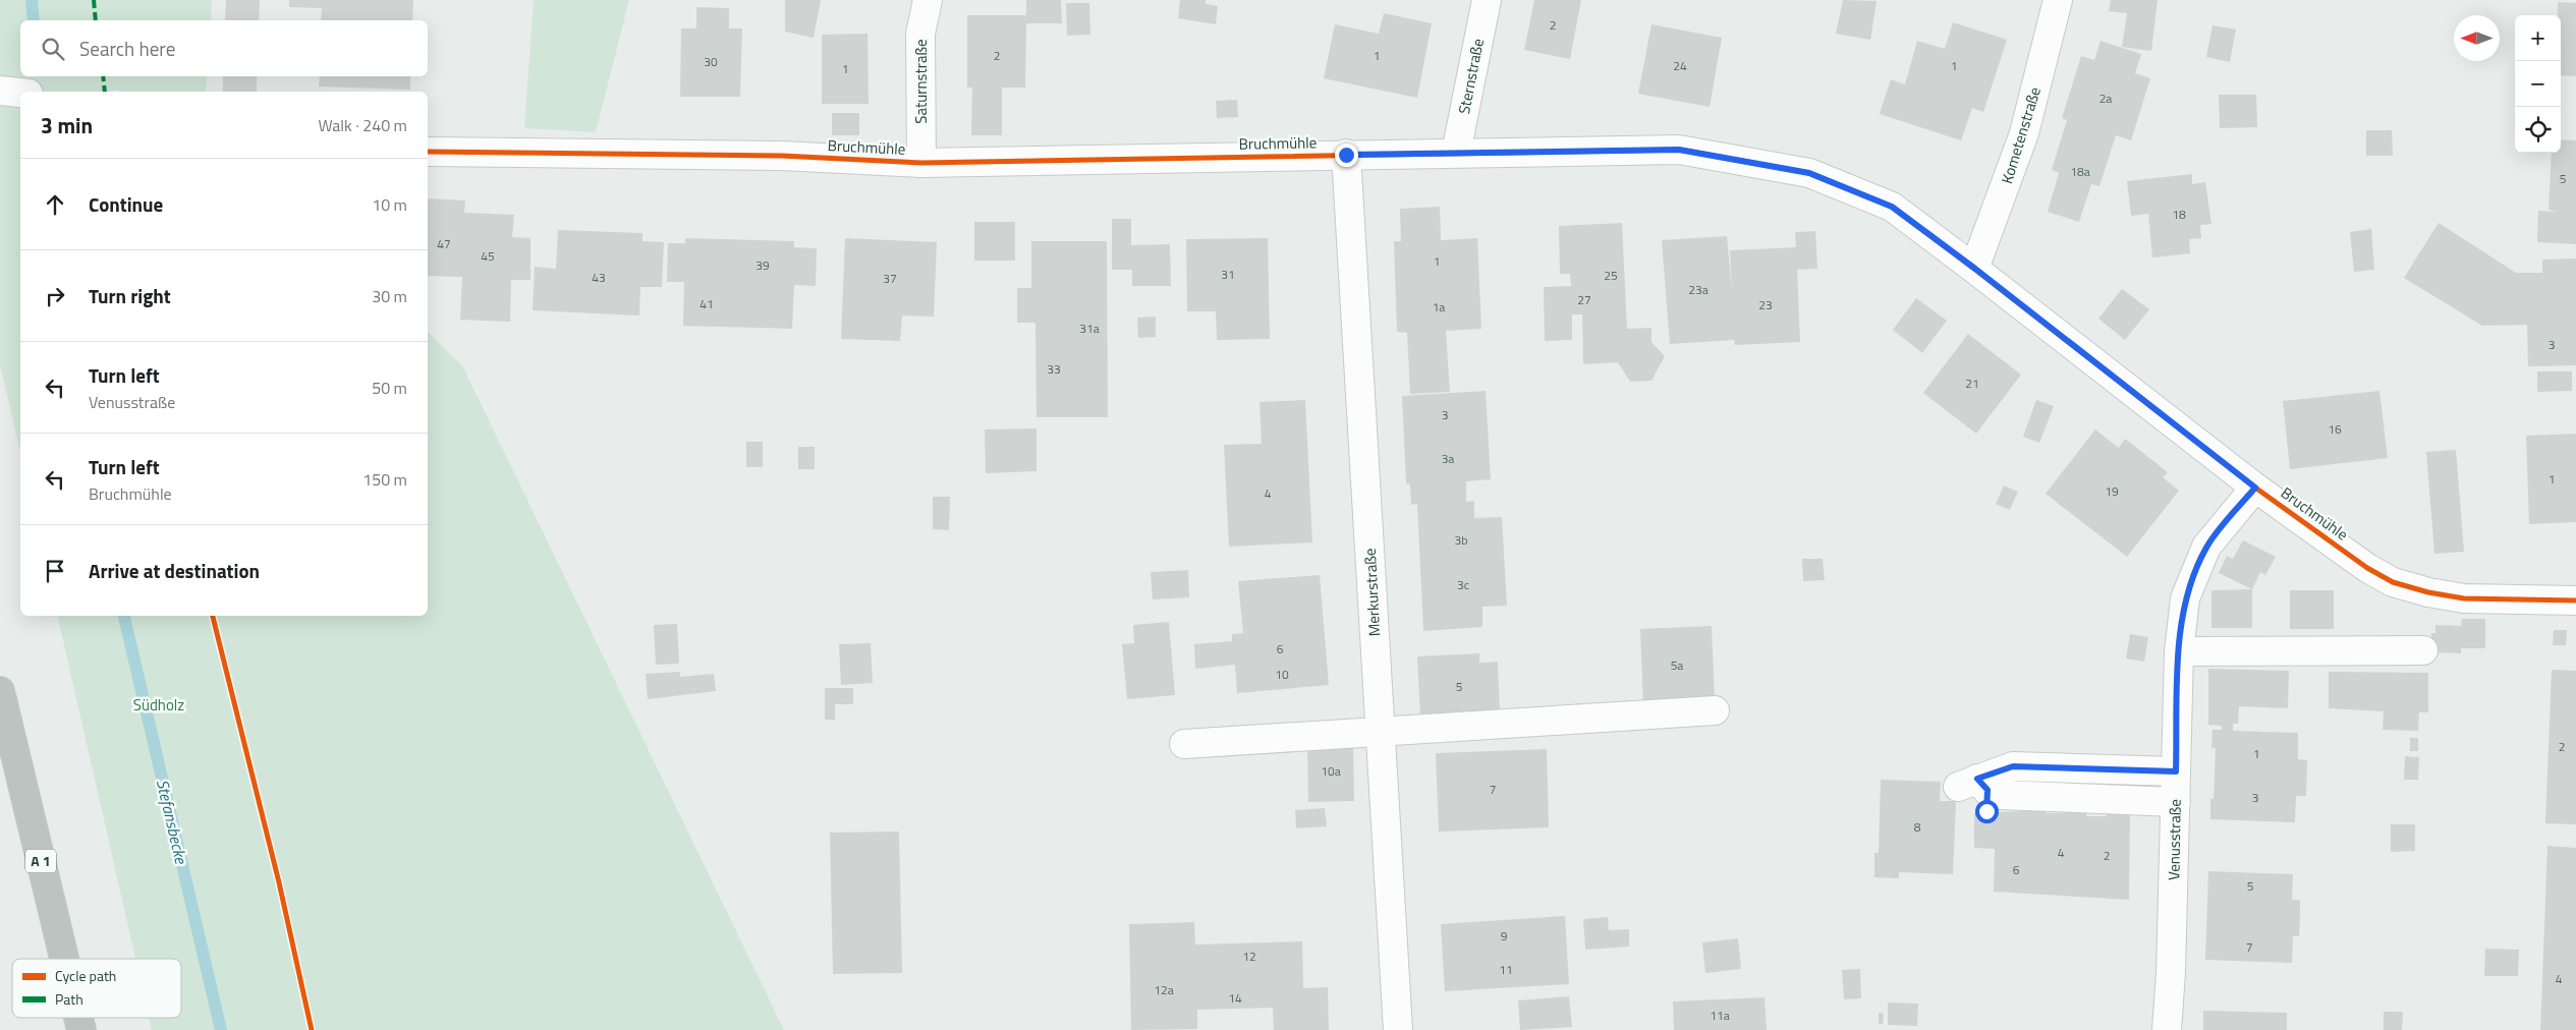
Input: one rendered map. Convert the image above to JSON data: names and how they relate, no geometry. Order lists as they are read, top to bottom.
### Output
{
  "streets": {
    "highway": ["A 1"],
    "street": [
      "Sternstraße",
      "Saturnstraße",
      "Kometenstraße",
      "Bruchmühle",
      "Merkurstraße",
      "Venusstraße"
    ]
  },
  "crossings": [
    ["Sternstraße", "Bruchmühle"],
    ["Saturnstraße", "Bruchmühle"],
    ["Kometenstraße", "Bruchmühle"],
    ["Bruchmühle", "Merkurstraße"],
    ["Bruchmühle", "Venusstraße"]
  ],
  "water": ["Stefansbecke"],
  "parks": ["Südholz"],
  "house_numbers": [
    "2",
    "2",
    "1",
    "30",
    "24",
    "1",
    "1",
    "2a",
    "18a",
    "5",
    "18",
    "47",
    "45",
    "1",
    "39",
    "31",
    "25",
    "43",
    "37",
    "23a",
    "27",
    "41",
    "23",
    "1a",
    "31a",
    "3",
    "33",
    "21",
    "3",
    "16",
    "3a",
    "1",
    "19",
    "4",
    "3b",
    "3c",
    "6",
    "5a",
    "10",
    "5",
    "2",
    "1",
    "10a",
    "7",
    "3",
    "8",
    "4",
    "2",
    "6",
    "5",
    "9",
    "7",
    "12",
    "11",
    "4",
    "12a",
    "14",
    "11a"
  ],
  "legend": ["Cycle path", "Path"],
  "north": "left",
  "page": {
    "map_buttons": ["+", "−"],
    "search": "Search here",
    "heading": ["3 min", "Walk · 240 m"],
    "list": [
      ["Continue", "10 m"],
      ["Turn right", "30 m"],
      ["Turn left", "Venusstraße", "50 m"],
      ["Turn left", "Bruchmühle", "150 m"],
      "Arrive at destination"
    ]
  }
}
